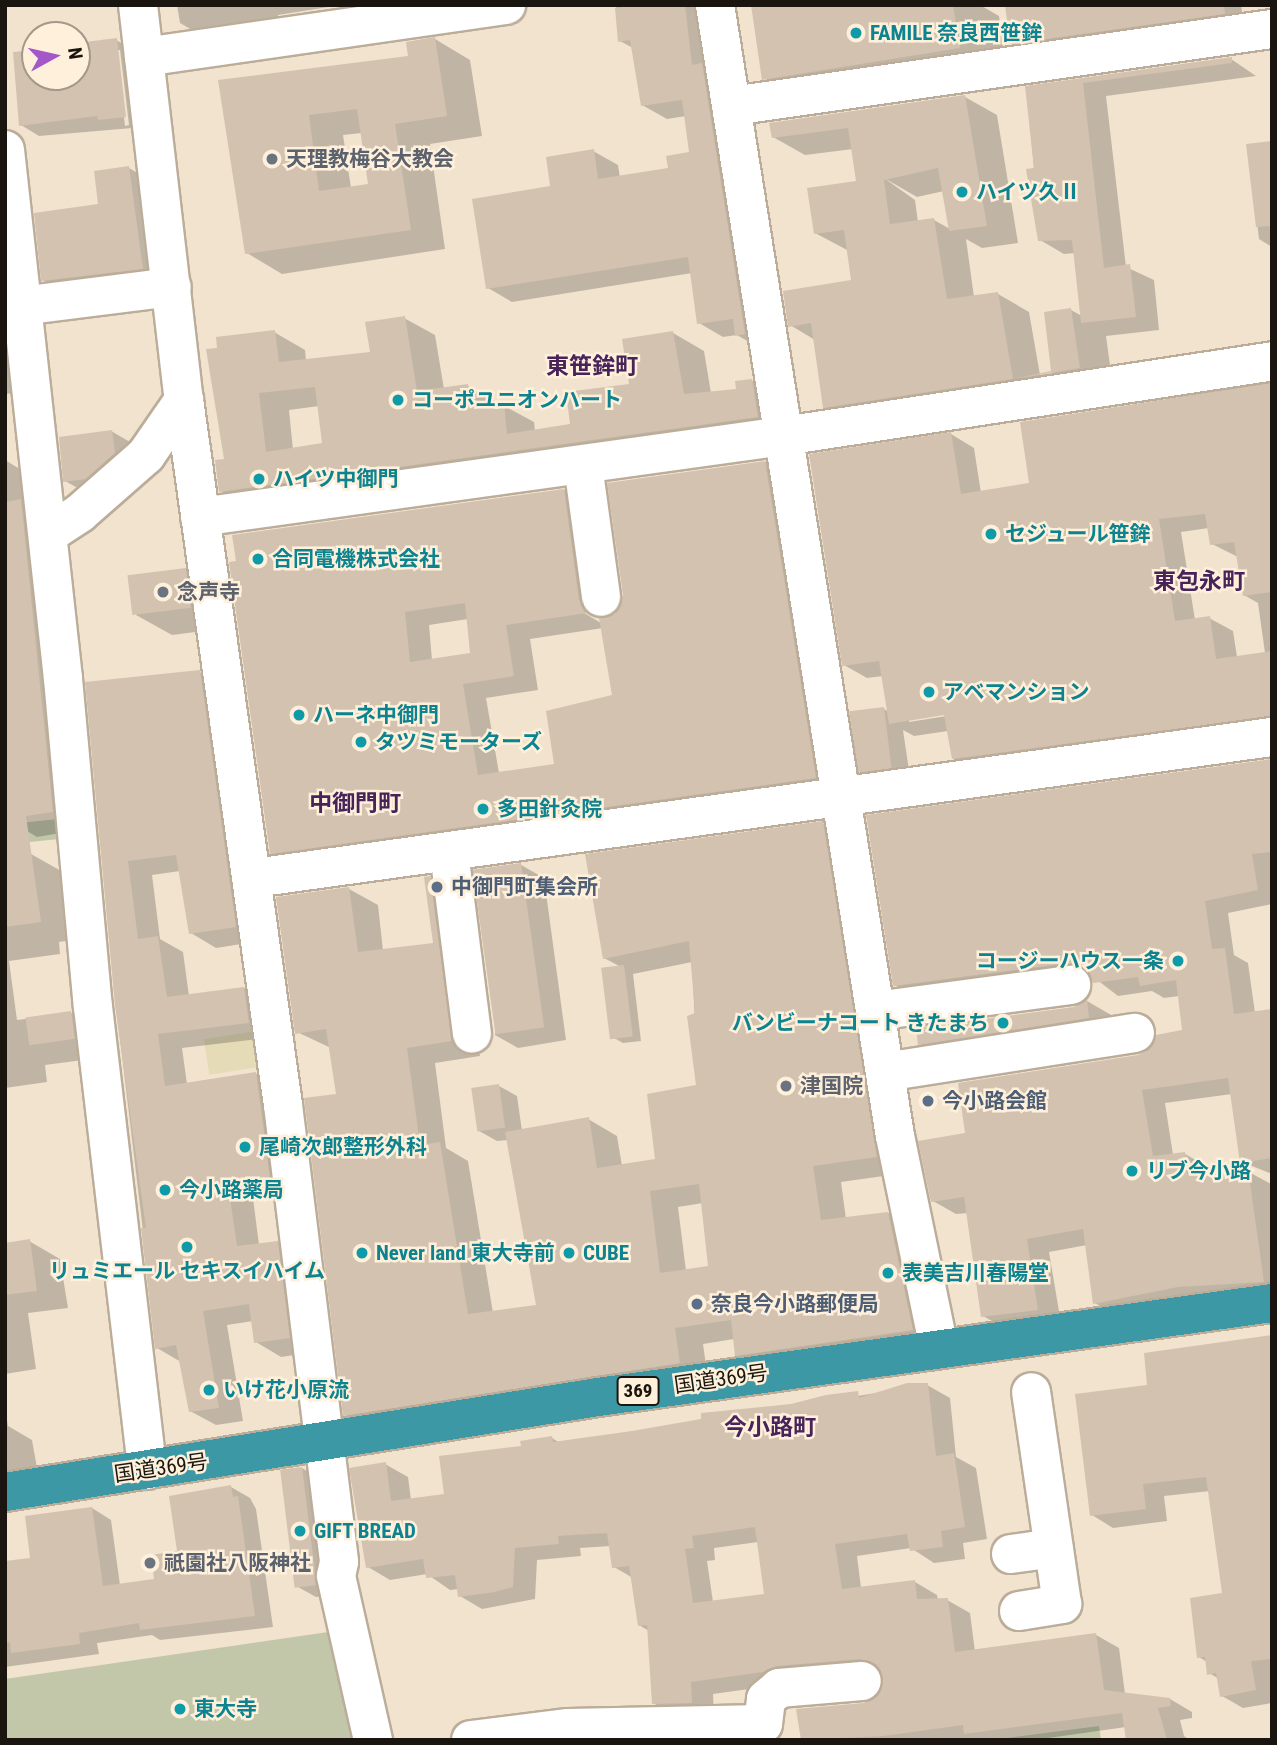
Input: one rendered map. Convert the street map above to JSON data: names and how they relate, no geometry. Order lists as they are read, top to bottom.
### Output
{
  "streets": {
    "highway": ["国道369号", "369"]
  },
  "districts": [
    "東笹鉾町",
    "東包永町",
    "中御門町",
    "今小路町"
  ],
  "places": [
    "FAMILE 奈良西笹鉾",
    "天理教梅谷大教会",
    "ハイツ久Ⅱ",
    "コーポユニオンハート",
    "ハイツ中御門",
    "セジュール笹鉾",
    "合同電機株式会社",
    "念声寺",
    "アベマンション",
    "ハーネ中御門",
    "タツミモーターズ",
    "多田針灸院",
    "中御門町集会所",
    "コージーハウス一条",
    "バンビーナコート きたまち",
    "津国院",
    "今小路会館",
    "尾崎次郎整形外科",
    "リブ今小路",
    "今小路薬局",
    "リュミエール セキスイハイム",
    "Never land 東大寺前",
    "CUBE",
    "表美吉川春陽堂",
    "奈良今小路郵便局",
    "いけ花小原流",
    "GIFT BREAD",
    "祇園社八阪神社",
    "東大寺"
  ],
  "north": "right"
}
